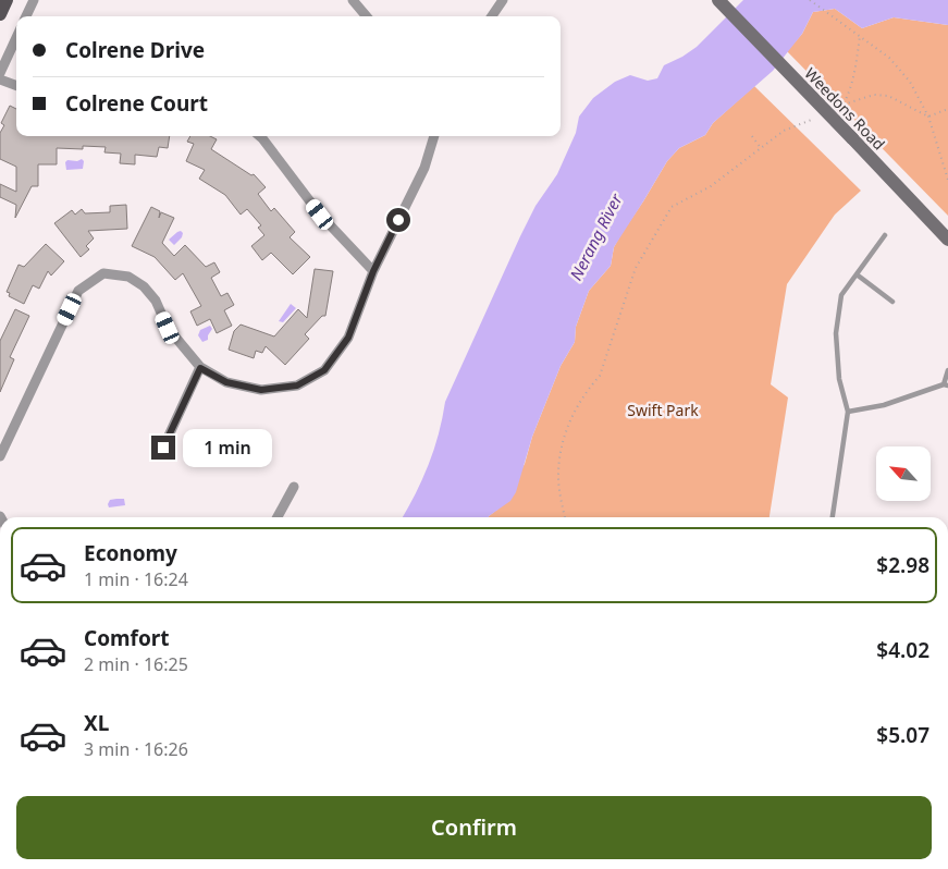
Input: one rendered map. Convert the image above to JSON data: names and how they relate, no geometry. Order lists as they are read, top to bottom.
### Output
{
  "streets": {
    "street": ["Weedons Road"]
  },
  "water": ["Nerang River"],
  "parks": ["Swift Park"],
  "north": "top left",
  "page": {
    "banner": ["Colrene Drive", "Colrene Court"],
    "bubble": "1 min",
    "list": [
      {
        "name": "Economy",
        "note": "1 min · 16:24",
        "value": "$2.98"
      },
      {
        "name": "Comfort",
        "note": "2 min · 16:25",
        "value": "$4.02"
      },
      {
        "name": "XL",
        "note": "3 min · 16:26",
        "value": "$5.07"
      }
    ],
    "buttons": "Confirm"
  }
}
